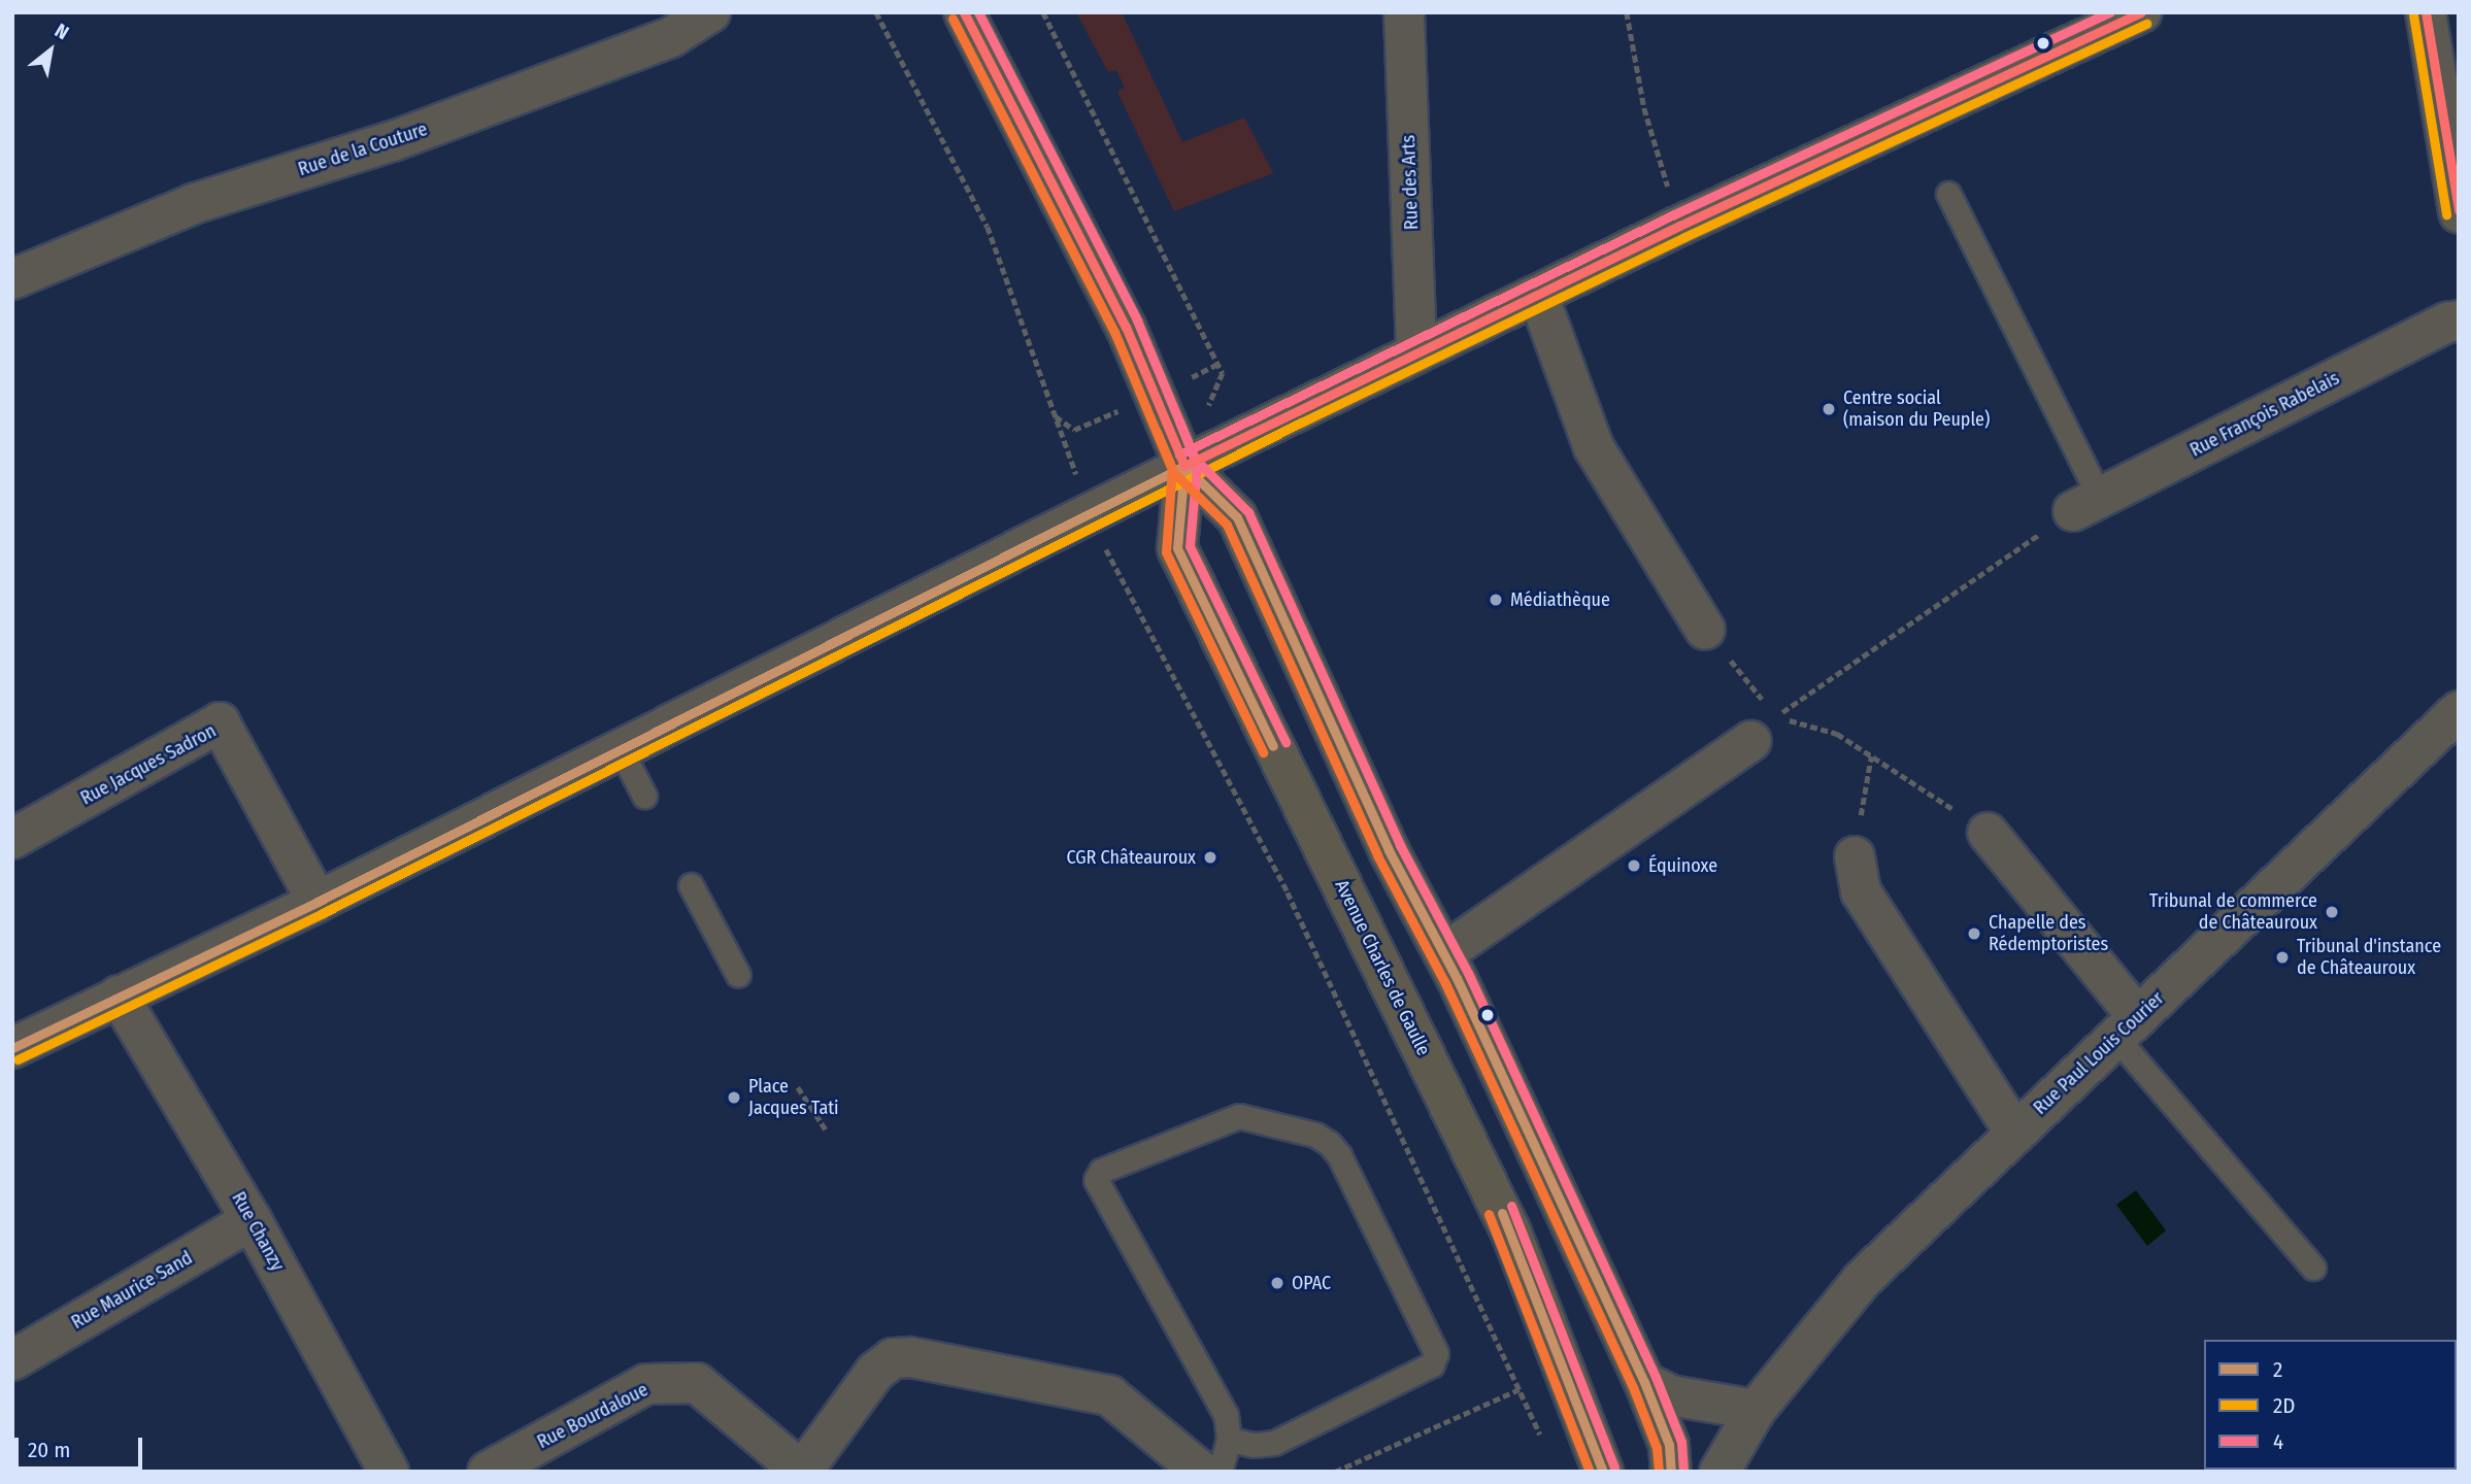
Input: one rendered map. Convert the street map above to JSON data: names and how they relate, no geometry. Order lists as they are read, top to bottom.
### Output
{
  "streets": {
    "main road": ["Avenue Charles de Gaulle"],
    "street": [
      "Rue de la Couture",
      "Rue des Arts",
      "Rue François Rabelais",
      "Rue Jacques Sadron",
      "Rue Paul Louis Courier",
      "Rue Chanzy",
      "Rue Maurice Sand",
      "Rue Bourdaloue"
    ]
  },
  "crossings": [
    ["Rue Chanzy", "Rue Maurice Sand"]
  ],
  "places": [
    "Centre social (maison du Peuple)",
    "Médiathèque",
    "CGR Châteauroux",
    "Équinoxe",
    "Tribunal de commerce de Châteauroux",
    "Chapelle des Rédemptoristes",
    "Tribunal d'instance de Châteauroux",
    "Place Jacques Tati",
    "OPAC"
  ],
  "lines": ["transit line 4", "transit line 2D", "transit line 2"],
  "legend": ["2", "2D", "4"],
  "scale_bar": "20 m",
  "north": "top right"
}
